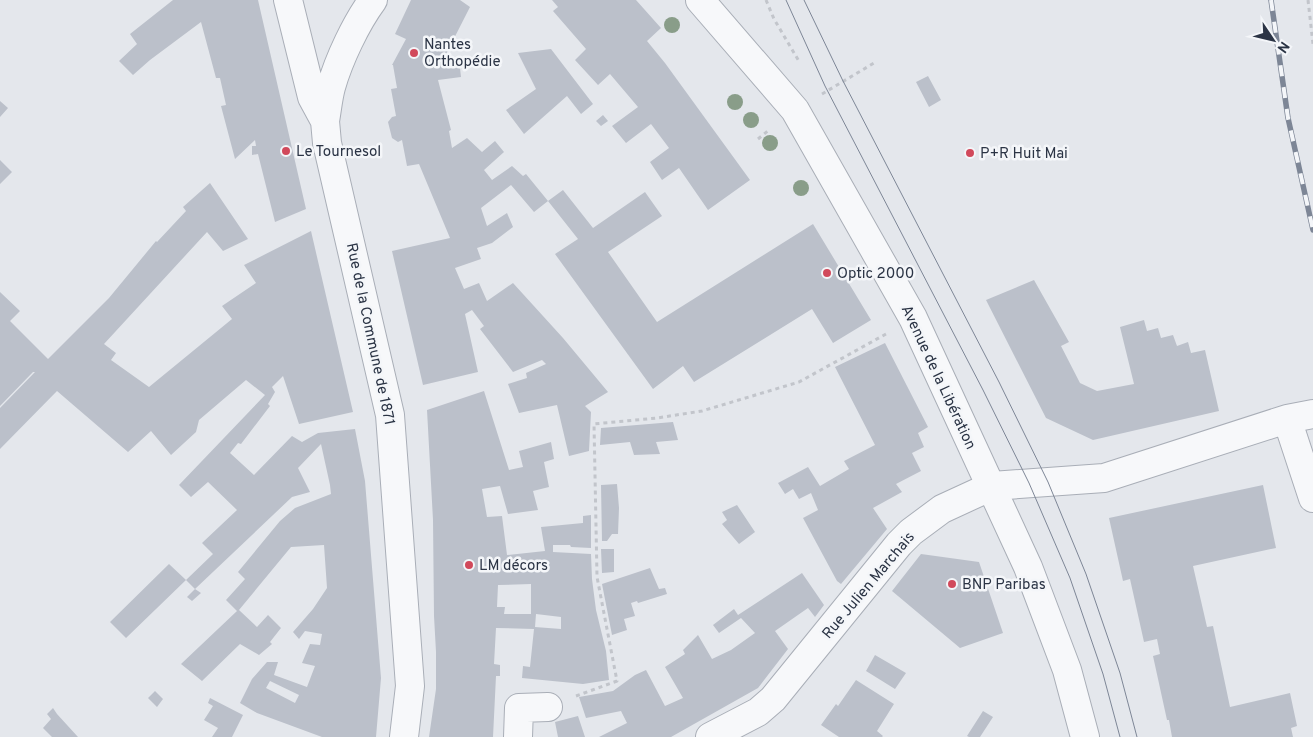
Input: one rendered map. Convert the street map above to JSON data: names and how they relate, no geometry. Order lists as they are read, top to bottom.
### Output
{
  "streets": {
    "street": ["Rue de la Commune de 1871", "Avenue de la Libération", "Rue Julien Marchais"]
  },
  "crossings": [
    ["Avenue de la Libération", "Rue Julien Marchais"]
  ],
  "places": [
    "Nantes Orthopédie",
    "Le Tournesol",
    "P+R Huit Mai",
    "Optic 2000",
    "LM décors",
    "BNP Paribas"
  ],
  "north": "bottom right"
}
